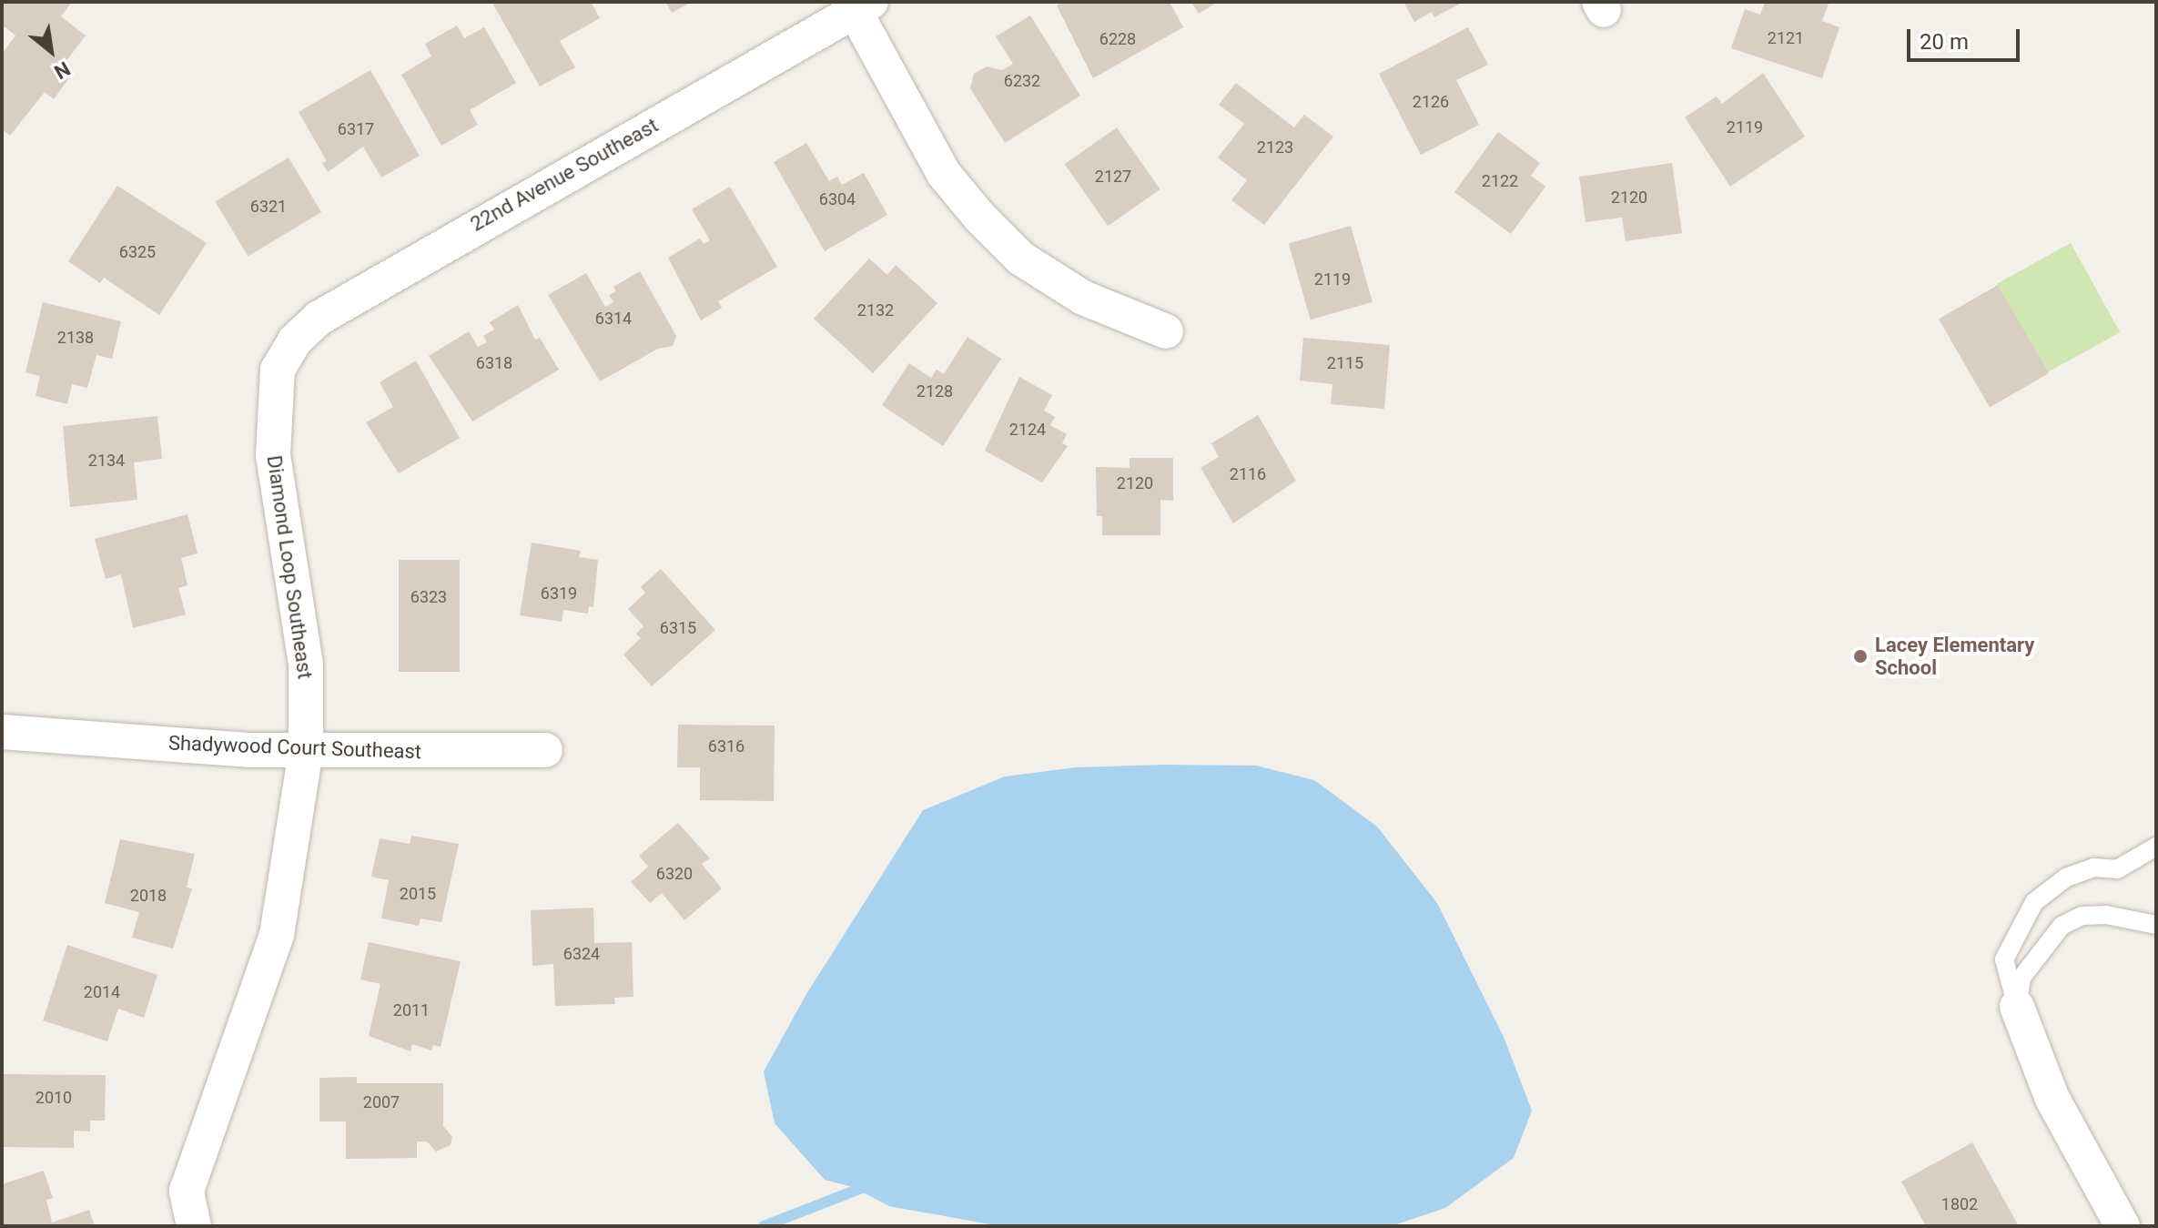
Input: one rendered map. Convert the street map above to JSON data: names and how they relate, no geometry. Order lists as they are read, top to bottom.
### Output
{
  "streets": {
    "street": ["22nd Avenue Southeast", "Diamond Loop Southeast", "Shadywood Court Southeast"]
  },
  "crossings": [
    ["22nd Avenue Southeast", "Diamond Loop Southeast"],
    ["Diamond Loop Southeast", "Shadywood Court Southeast"]
  ],
  "places": ["Lacey Elementary School"],
  "house_numbers": [
    "2121",
    "6228",
    "6232",
    "2126",
    "2119",
    "6317",
    "2123",
    "2127",
    "2122",
    "2120",
    "6304",
    "6321",
    "6325",
    "2119",
    "2132",
    "6314",
    "2138",
    "6318",
    "2115",
    "2128",
    "2124",
    "2134",
    "2116",
    "2120",
    "6319",
    "6323",
    "6315",
    "6316",
    "6320",
    "2015",
    "2018",
    "6324",
    "2014",
    "2011",
    "2010",
    "2007",
    "1802"
  ],
  "scale_bar": "20 m",
  "north": "bottom right"
}
